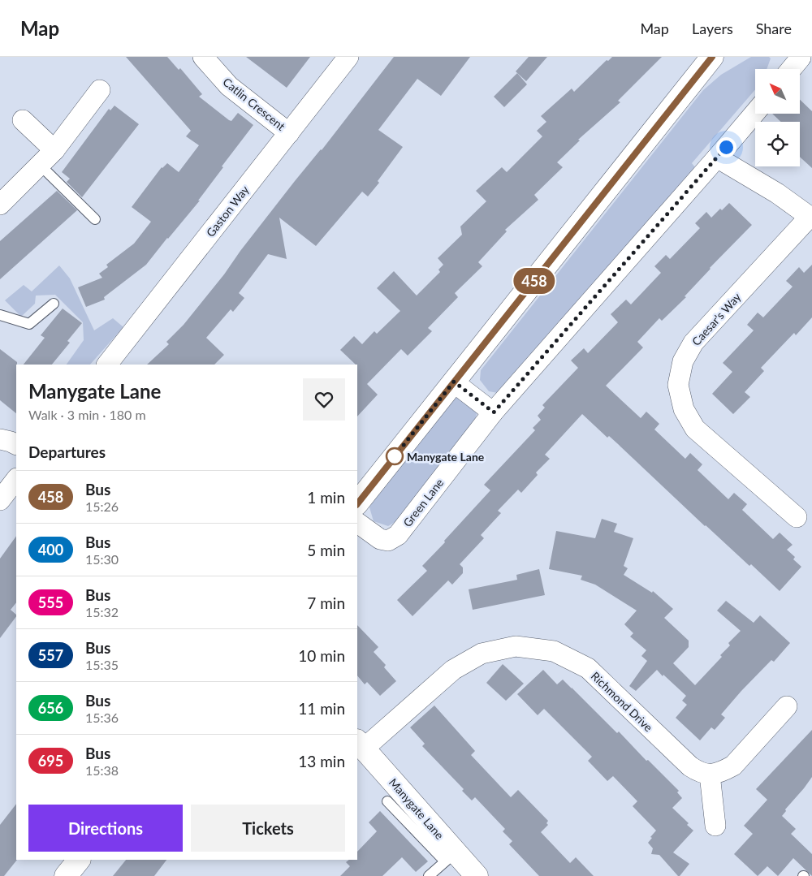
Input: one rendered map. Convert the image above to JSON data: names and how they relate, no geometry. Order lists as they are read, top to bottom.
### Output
{
  "streets": {
    "main road": ["Manygate Lane"],
    "street": [
      "Catlin Crescent",
      "Gaston Way",
      "Caesar's Way",
      "Green Lane",
      "Richmond Drive"
    ]
  },
  "crossings": [
    ["Catlin Crescent", "Gaston Way"],
    ["Richmond Drive", "Manygate Lane"]
  ],
  "places": ["Manygate Lane"],
  "lines": ["bus line 458"],
  "north": "top left",
  "page": {
    "header": "Map",
    "nav": ["Map", "Layers", "Share"],
    "on_map": "458",
    "heading": [
      ["Manygate Lane", "Walk · 3 min · 180 m"],
      "Departures"
    ],
    "list": [
      {
        "mark": "458",
        "name": "Bus",
        "note": "15:26",
        "value": "1 min"
      },
      {
        "mark": "400",
        "name": "Bus",
        "note": "15:30",
        "value": "5 min"
      },
      {
        "mark": "555",
        "name": "Bus",
        "note": "15:32",
        "value": "7 min"
      },
      {
        "mark": "557",
        "name": "Bus",
        "note": "15:35",
        "value": "10 min"
      },
      {
        "mark": "656",
        "name": "Bus",
        "note": "15:36",
        "value": "11 min"
      },
      {
        "mark": "695",
        "name": "Bus",
        "note": "15:38",
        "value": "13 min"
      }
    ],
    "buttons": ["Directions", "Tickets"]
  }
}
